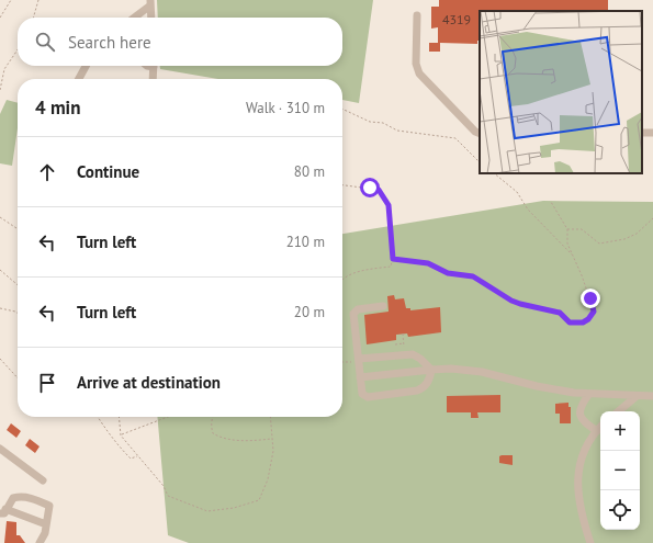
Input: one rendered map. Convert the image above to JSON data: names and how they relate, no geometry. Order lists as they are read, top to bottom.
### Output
{
  "house_numbers": ["4319"],
  "page": {
    "search": "Search here",
    "heading": ["4 min", "Walk · 310 m"],
    "list": [
      ["Continue", "80 m"],
      ["Turn left", "210 m"],
      ["Turn left", "20 m"],
      "Arrive at destination"
    ],
    "map_buttons": ["+", "−"]
  }
}
